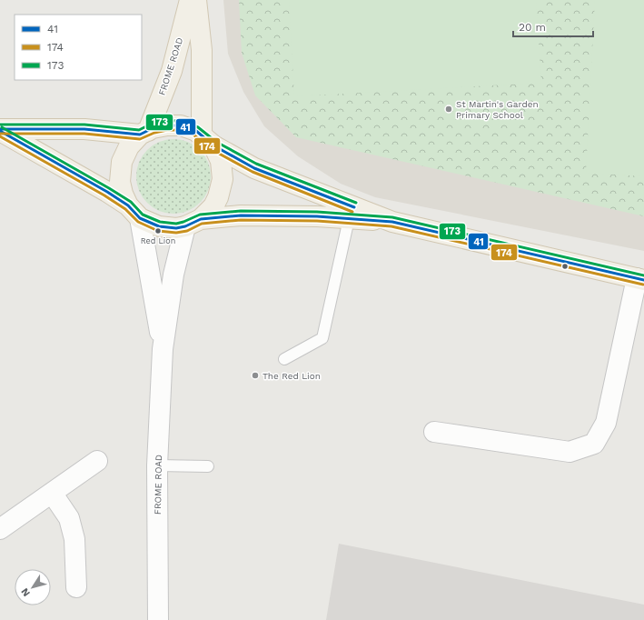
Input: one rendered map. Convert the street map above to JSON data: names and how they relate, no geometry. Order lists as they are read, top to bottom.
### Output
{
  "streets": {
    "main road": ["FROME ROAD"]
  },
  "places": ["St Martin's Garden Primary School", "Red Lion", "The Red Lion"],
  "lines": ["transit line 173", "transit line 41", "transit line 174"],
  "legend": ["41", "174", "173"],
  "scale_bar": "20 m",
  "north": "bottom left"
}
